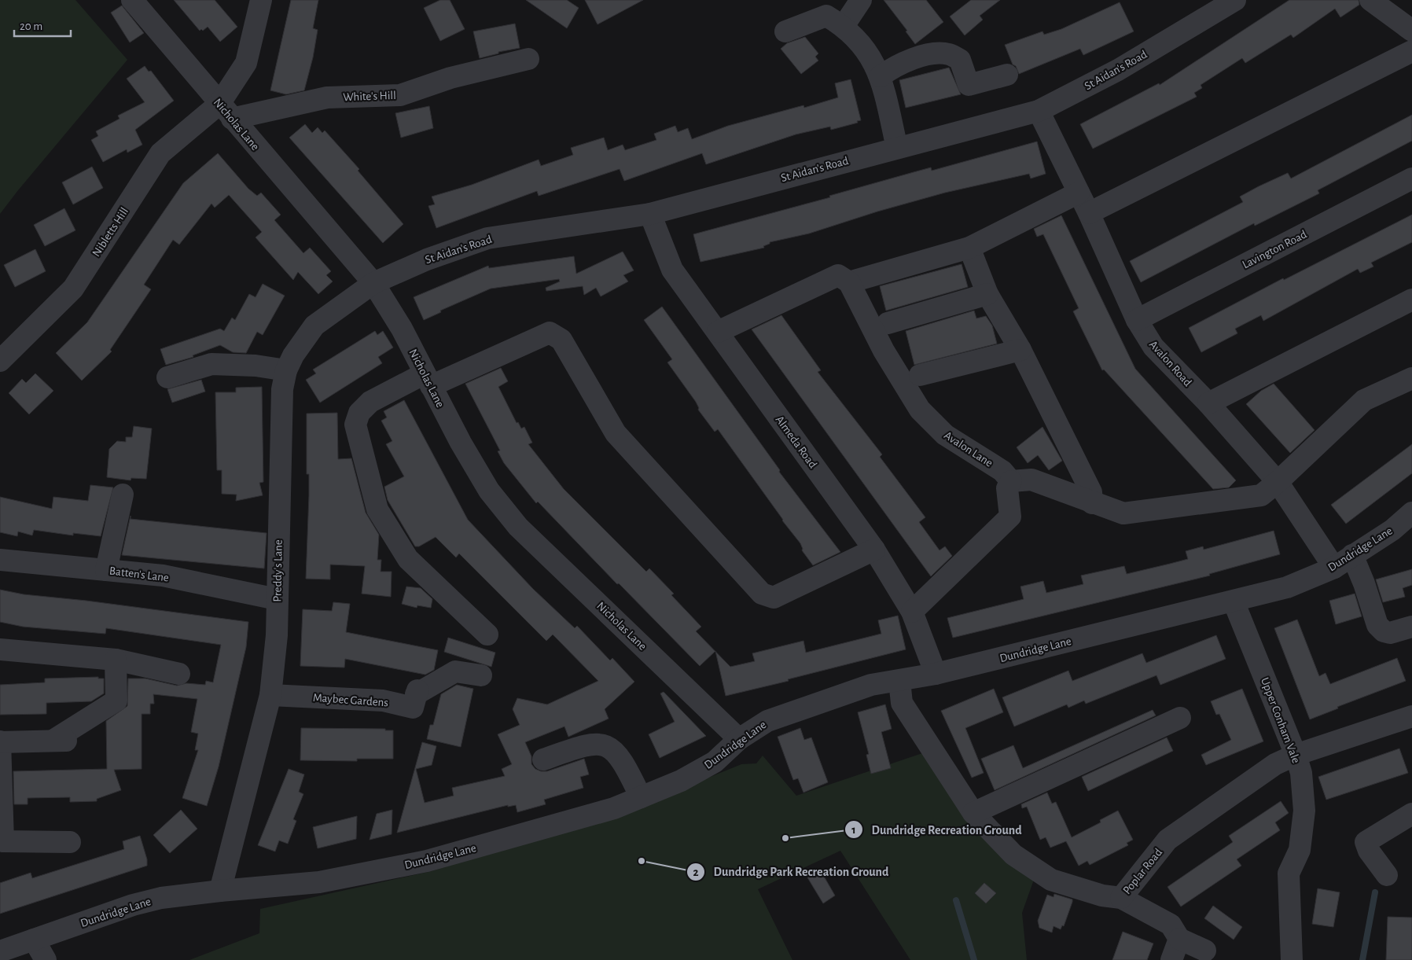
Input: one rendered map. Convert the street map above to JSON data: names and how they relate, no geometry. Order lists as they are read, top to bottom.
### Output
{
  "streets": {
    "street": [
      "St Aidan's Road",
      "White's Hill",
      "Nicholas Lane",
      "Nibletts Hill",
      "Lavington Road",
      "Avalon Road",
      "Almeda Road",
      "Avalon Lane",
      "Dundridge Lane",
      "Preddy's Lane",
      "Batten's Lane",
      "Maybec Gardens",
      "Upper Conham Vale",
      "Poplar Road"
    ]
  },
  "crossings": [
    ["St Aidan's Road", "Nicholas Lane"],
    ["St Aidan's Road", "Avalon Road"],
    ["St Aidan's Road", "Almeda Road"],
    ["St Aidan's Road", "Preddy's Lane"],
    ["White's Hill", "Nicholas Lane"],
    ["White's Hill", "Nibletts Hill"],
    ["Nicholas Lane", "Nibletts Hill"],
    ["Nicholas Lane", "Dundridge Lane"],
    ["Nicholas Lane", "Preddy's Lane"],
    ["Lavington Road", "Avalon Road"],
    ["Avalon Road", "Dundridge Lane"],
    ["Almeda Road", "Dundridge Lane"],
    ["Dundridge Lane", "Preddy's Lane"],
    ["Dundridge Lane", "Upper Conham Vale"],
    ["Dundridge Lane", "Poplar Road"],
    ["Preddy's Lane", "Batten's Lane"],
    ["Preddy's Lane", "Maybec Gardens"],
    ["Upper Conham Vale", "Poplar Road"]
  ],
  "places": ["Dundridge Recreation Ground", "Dundridge Park Recreation Ground"],
  "scale_bar": "20 m"
}
